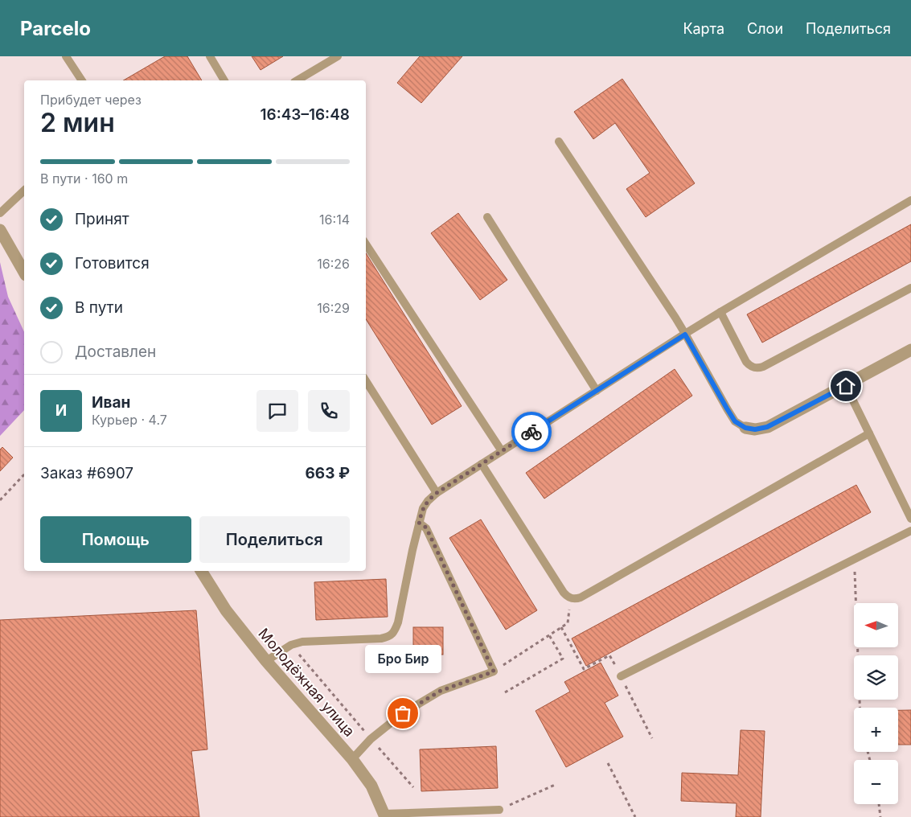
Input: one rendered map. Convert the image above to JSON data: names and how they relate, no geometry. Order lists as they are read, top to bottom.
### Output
{
  "streets": {
    "street": ["Молодёжная улица"]
  },
  "places": ["Бро Бир"],
  "north": "left",
  "page": {
    "header": "Parcelo",
    "nav": ["Карта", "Слои", "Поделиться"],
    "heading": ["2 мин", "Прибудет через", "16:43–16:48"],
    "panel": [
      "Иван",
      "Курьер · 4.7",
      "Заказ #6907",
      "663 ₽"
    ],
    "bar": "В пути · 160 m",
    "list": [
      ["Принят", "16:14"],
      ["Готовится", "16:26"],
      ["В пути", "16:29"],
      "Доставлен"
    ],
    "round": "И",
    "buttons": ["Помощь", "Поделиться"],
    "map_buttons": ["+", "−"],
    "bubble": "Бро Бир"
  }
}
